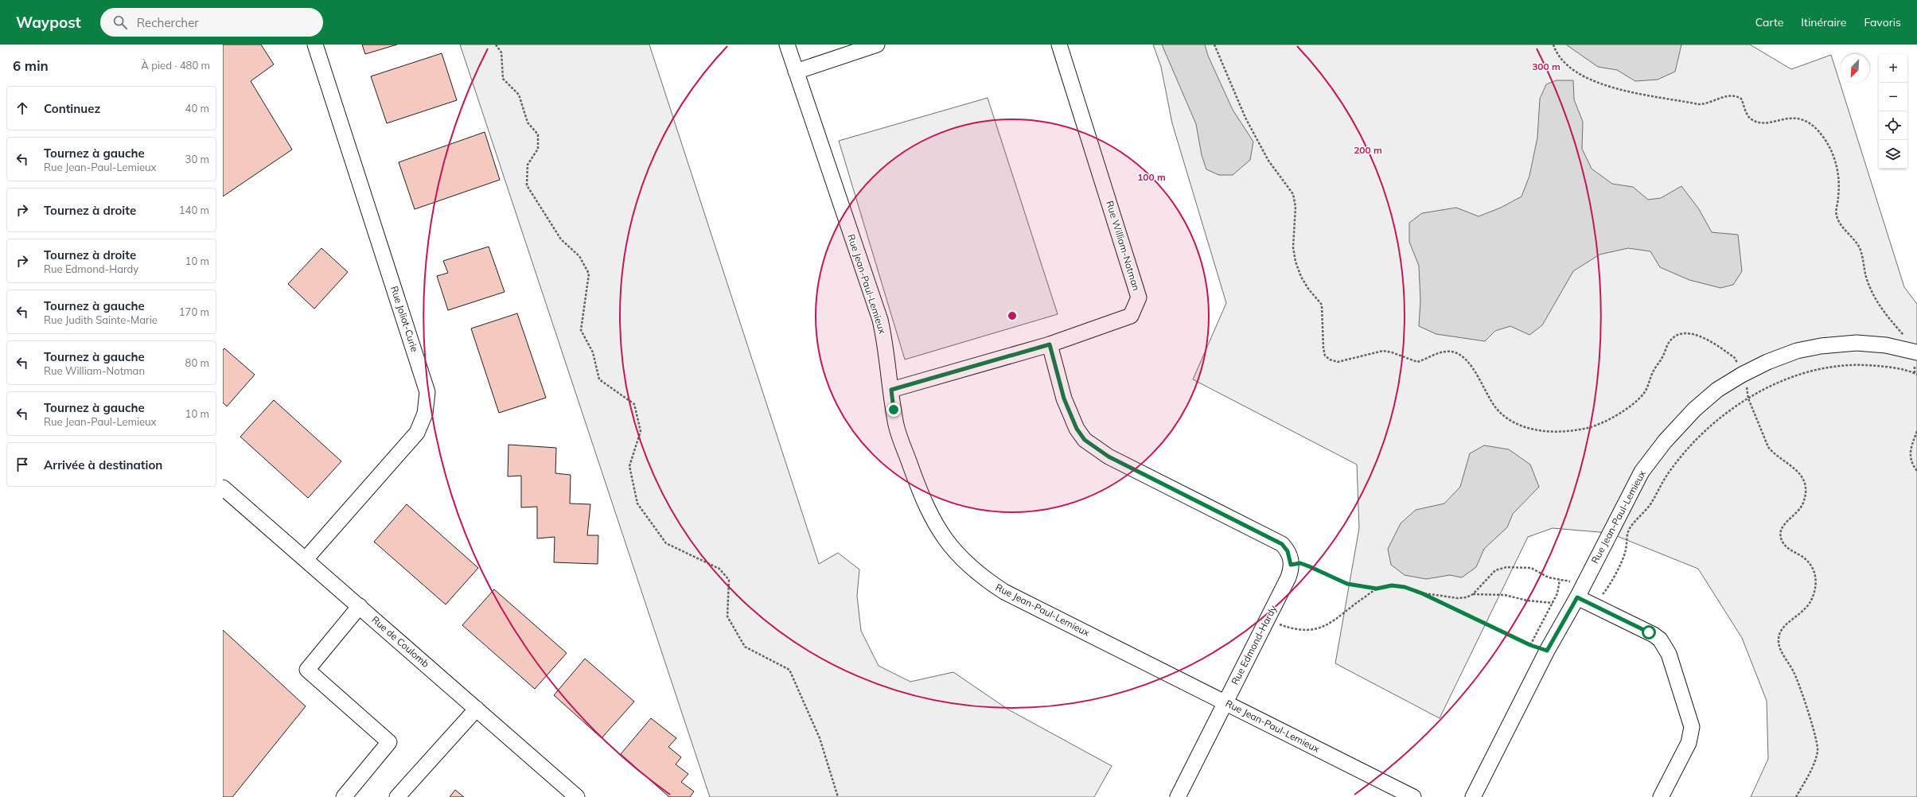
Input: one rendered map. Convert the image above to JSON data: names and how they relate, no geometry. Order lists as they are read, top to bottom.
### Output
{
  "streets": {
    "street": [
      "Rue William-Notman",
      "Rue Jean-Paul-Lemieux",
      "Rue Joliot-Curie",
      "Rue de Coulomb",
      "Rue Edmond-Hardy"
    ]
  },
  "crossings": [
    ["Rue William-Notman", "Rue Jean-Paul-Lemieux"],
    ["Rue William-Notman", "Rue Edmond-Hardy"],
    ["Rue Jean-Paul-Lemieux", "Rue Edmond-Hardy"],
    ["Rue Joliot-Curie", "Rue de Coulomb"]
  ],
  "north": "bottom left",
  "page": {
    "header": "Waypost",
    "search": "Rechercher",
    "nav": ["Carte", "Itinéraire", "Favoris"],
    "heading": ["6 min", "À pied · 480 m"],
    "map_buttons": ["+", "−"],
    "list": [
      ["Continuez", "40 m"],
      ["Tournez à gauche", "Rue Jean-Paul-Lemieux", "30 m"],
      ["Tournez à droite", "140 m"],
      ["Tournez à droite", "Rue Edmond-Hardy", "10 m"],
      ["Tournez à gauche", "Rue Judith Sainte-Marie", "170 m"],
      ["Tournez à gauche", "Rue William-Notman", "80 m"],
      ["Tournez à gauche", "Rue Jean-Paul-Lemieux", "10 m"],
      "Arrivée à destination"
    ]
  },
  "rings": ["300 m", "200 m", "100 m"]
}
